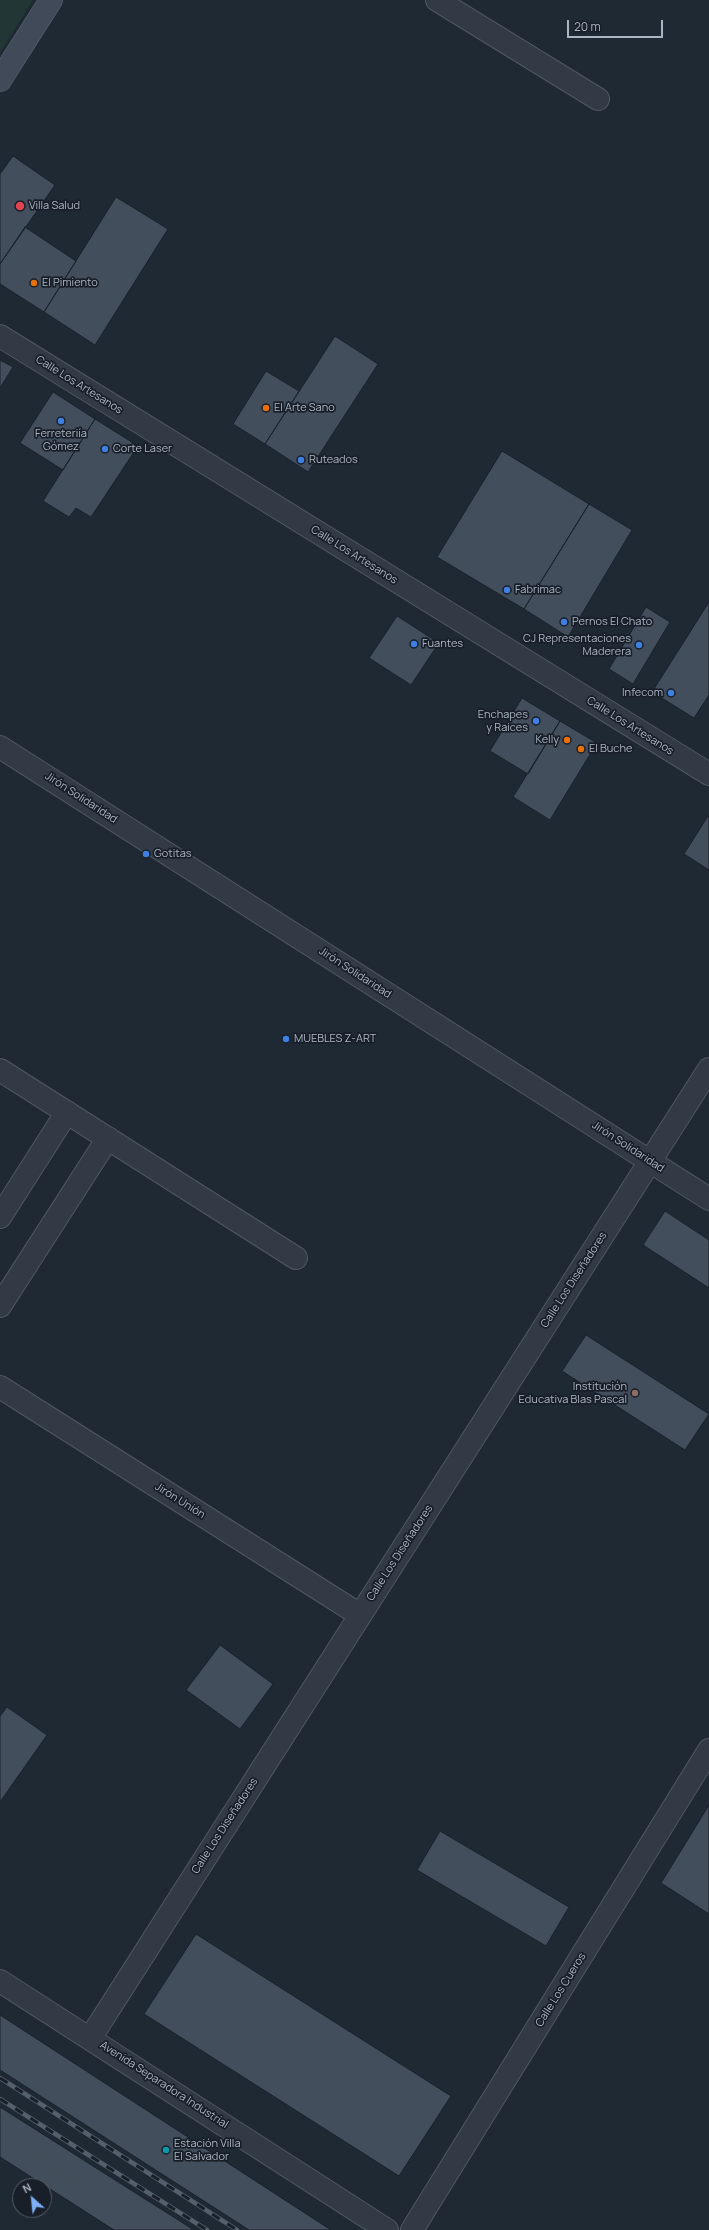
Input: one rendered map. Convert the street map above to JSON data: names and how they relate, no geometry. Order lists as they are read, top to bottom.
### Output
{
  "streets": {
    "street": [
      "Calle Los Artesanos",
      "Jirón Solidaridad",
      "Calle Los Diseñadores",
      "Jirón Unión",
      "Calle Los Cueros",
      "Avenida Separadora Industrial"
    ]
  },
  "crossings": [
    ["Jirón Solidaridad", "Calle Los Diseñadores"],
    ["Calle Los Diseñadores", "Jirón Unión"],
    ["Calle Los Diseñadores", "Avenida Separadora Industrial"]
  ],
  "places": [
    "Villa Salud",
    "El Pimiento",
    "El Arte Sano",
    "Ferreteriía Gómez",
    "Corte Laser",
    "Ruteados",
    "Fabrimac",
    "Pernos El Chato",
    "Fuantes",
    "CJ Representaciones Maderera",
    "Infecom",
    "Enchapes y Raices",
    "Kelly",
    "El Buche",
    "Gotitas",
    "MUEBLES Z-ART",
    "Institución Educativa Blas Pascal",
    "Estación Villa El Salvador"
  ],
  "scale_bar": "20 m",
  "north": "top left"
}
